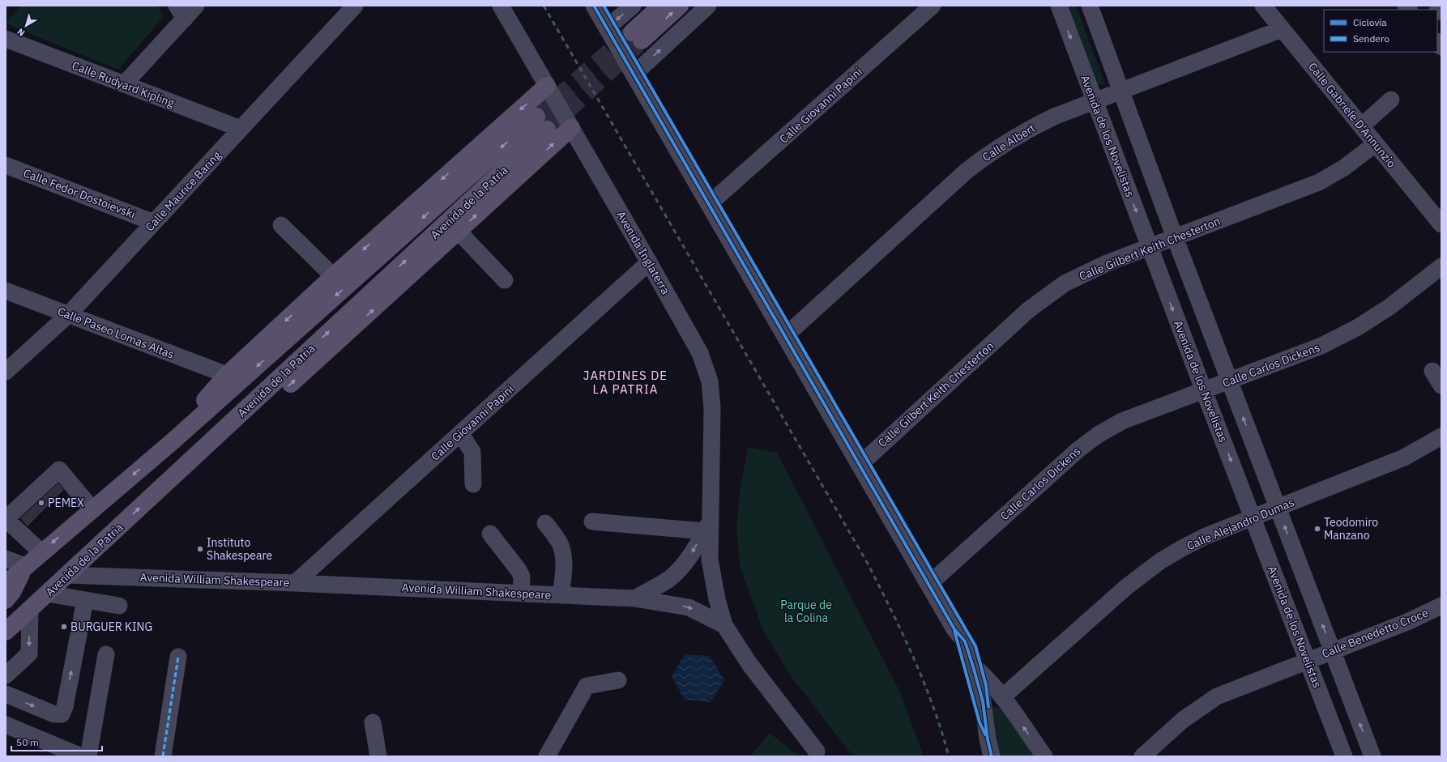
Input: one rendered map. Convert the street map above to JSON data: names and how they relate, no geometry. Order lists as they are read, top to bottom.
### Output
{
  "streets": {
    "main road": ["Avenida de la Patria"],
    "street": [
      "Calle Rudyard Kipling",
      "Calle Giovanni Papini",
      "Calle Gabriele D'Annunzio",
      "Avenida de los Novelistas",
      "Calle Albert",
      "Calle Maurice Baring",
      "Calle Fedor Dostoievski",
      "Calle Gilbert Keith Chesterton",
      "Avenida Inglaterra",
      "Calle Paseo Lomas Altas",
      "Calle Carlos Dickens",
      "Calle Alejandro Dumas",
      "Avenida William Shakespeare",
      "Calle Benedetto Croce"
    ]
  },
  "crossings": [
    ["Calle Rudyard Kipling", "Calle Maurice Baring"],
    ["Calle Giovanni Papini", "Avenida Inglaterra"],
    ["Calle Giovanni Papini", "Avenida William Shakespeare"],
    ["Calle Gabriele D'Annunzio", "Calle Albert"],
    ["Calle Gabriele D'Annunzio", "Calle Gilbert Keith Chesterton"],
    ["Avenida de los Novelistas", "Calle Albert"],
    ["Avenida de los Novelistas", "Calle Gilbert Keith Chesterton"],
    ["Avenida de los Novelistas", "Calle Carlos Dickens"],
    ["Avenida de los Novelistas", "Calle Alejandro Dumas"],
    ["Avenida de los Novelistas", "Calle Benedetto Croce"],
    ["Calle Maurice Baring", "Calle Fedor Dostoievski"],
    ["Calle Maurice Baring", "Calle Paseo Lomas Altas"],
    ["Avenida de la Patria", "Avenida William Shakespeare"],
    ["Avenida Inglaterra", "Avenida William Shakespeare"]
  ],
  "districts": ["JARDINES DE LA PATRIA"],
  "parks": ["Parque de la Colina"],
  "places": [
    "PEMEX",
    "Teodomiro Manzano",
    "Instituto Shakespeare",
    "BURGUER KING"
  ],
  "legend": ["Ciclovía", "Sendero"],
  "scale_bar": "50 m",
  "north": "bottom left"
}
